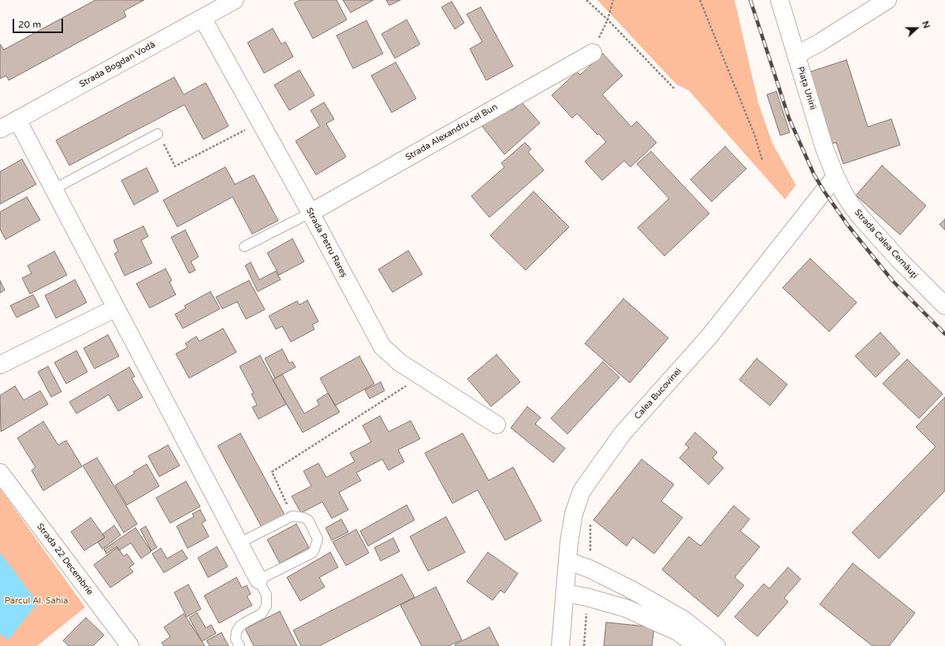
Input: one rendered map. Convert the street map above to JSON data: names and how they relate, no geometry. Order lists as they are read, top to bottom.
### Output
{
  "streets": {
    "street": [
      "Strada Bogdan Vodă",
      "Piața Unirii",
      "Strada Alexandru cel Bun",
      "Strada Petru Rareș",
      "Strada Calea Cernăuţi",
      "Calea Bucovinei",
      "Strada 22 Decembrie"
    ]
  },
  "crossings": [
    ["Strada Bogdan Vodă", "Strada Petru Rareș"],
    ["Piața Unirii", "Strada Calea Cernăuţi"],
    ["Piața Unirii", "Calea Bucovinei"],
    ["Strada Alexandru cel Bun", "Strada Petru Rareș"],
    ["Strada Calea Cernăuţi", "Calea Bucovinei"]
  ],
  "parks": ["Parcul Al. Sahia"],
  "scale_bar": "20 m",
  "north": "right"
}
